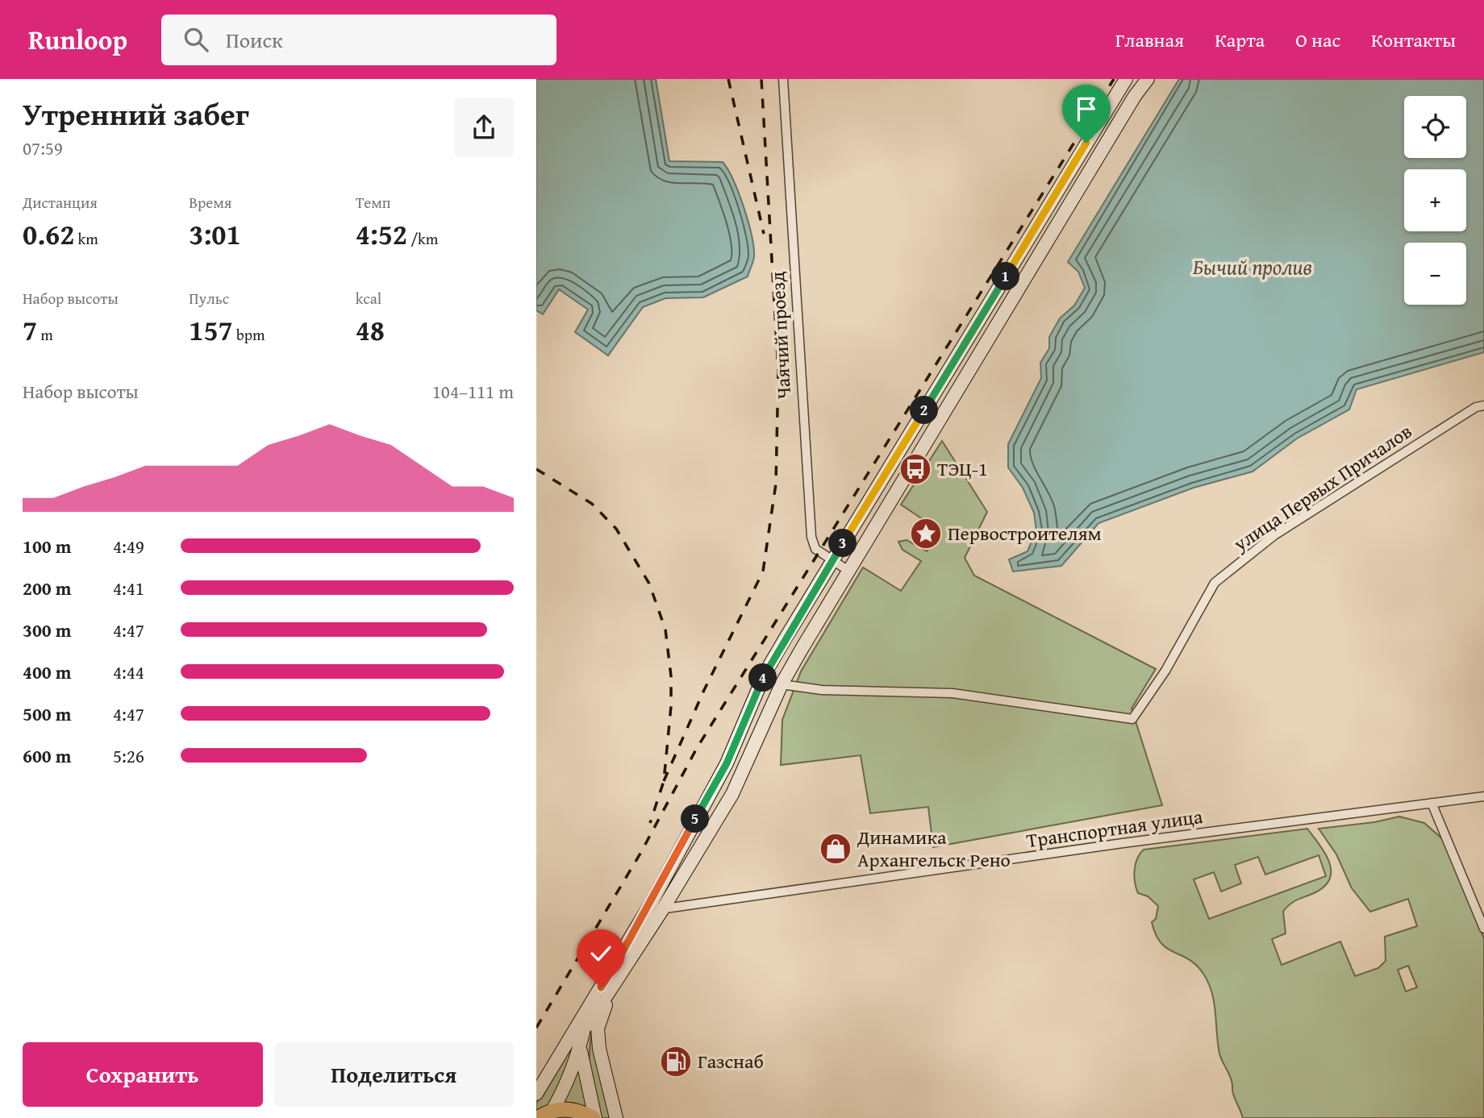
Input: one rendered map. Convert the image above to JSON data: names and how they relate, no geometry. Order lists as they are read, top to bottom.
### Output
{
  "streets": {
    "street": ["Чаячий проезд", "улица Первых Причалов", "Транспортная улица"]
  },
  "water": ["Бычий пролив"],
  "places": {
    "bus stop": ["ТЭЦ-1"],
    "place": ["Первостроителям"],
    "shop": ["Динамика Архангельск Рено"],
    "fuel station": ["Газснаб"]
  },
  "page": {
    "header": "Runloop",
    "search": "Поиск",
    "nav": [
      "Главная",
      "Карта",
      "О нас",
      "Контакты"
    ],
    "heading": ["Утренний забег", "07:59"],
    "map_buttons": ["+", "−"],
    "stats": [
      ["Дистанция", "0.62 km"],
      ["Время", "3:01"],
      ["Темп", "4:52 /km"],
      ["Набор высоты", "7 m"],
      ["Пульс", "157 bpm"],
      ["kcal", "48"]
    ],
    "pins": [
      "1",
      "2",
      "3",
      "4",
      "5"
    ],
    "chart": ["Набор высоты", "104–111 m"],
    "list": [
      {
        "name": "100 m",
        "note": "4:49"
      },
      {
        "name": "200 m",
        "note": "4:41"
      },
      {
        "name": "300 m",
        "note": "4:47"
      },
      {
        "name": "400 m",
        "note": "4:44"
      },
      {
        "name": "500 m",
        "note": "4:47"
      },
      {
        "name": "600 m",
        "note": "5:26"
      }
    ],
    "buttons": ["Сохранить", "Поделиться"]
  }
}
